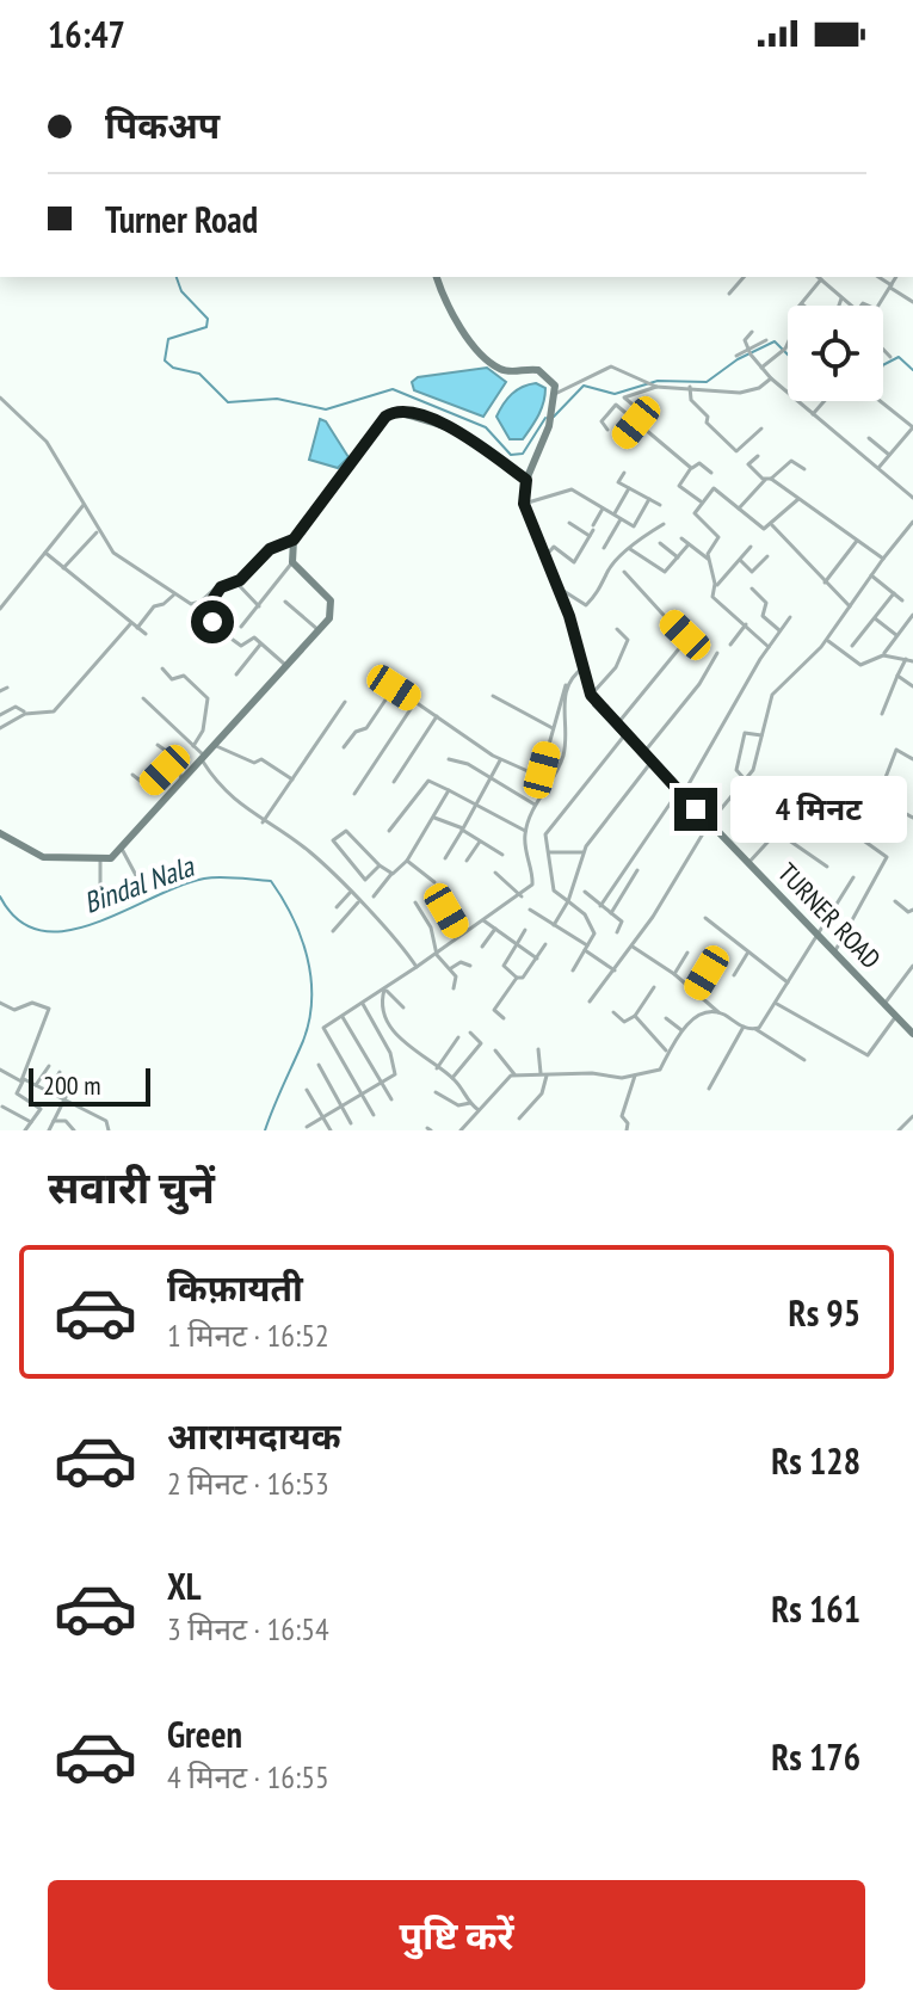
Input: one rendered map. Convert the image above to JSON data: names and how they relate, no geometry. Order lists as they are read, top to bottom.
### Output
{
  "streets": {
    "main road": ["TURNER ROAD"]
  },
  "water": ["Bindal Nala"],
  "scale_bar": "200 m",
  "page": {
    "status": "16:47",
    "banner": ["पिकअप", "Turner Road"],
    "bubble": "4 मिनट",
    "scale": "200 m",
    "heading": "सवारी चुनें",
    "list": [
      {
        "name": "किफ़ायती",
        "note": "1 मिनट · 16:52",
        "value": "Rs 95"
      },
      {
        "name": "आरामदायक",
        "note": "2 मिनट · 16:53",
        "value": "Rs 128"
      },
      {
        "name": "XL",
        "note": "3 मिनट · 16:54",
        "value": "Rs 161"
      },
      {
        "name": "Green",
        "note": "4 मिनट · 16:55",
        "value": "Rs 176"
      }
    ],
    "buttons": "पुष्टि करें"
  }
}
